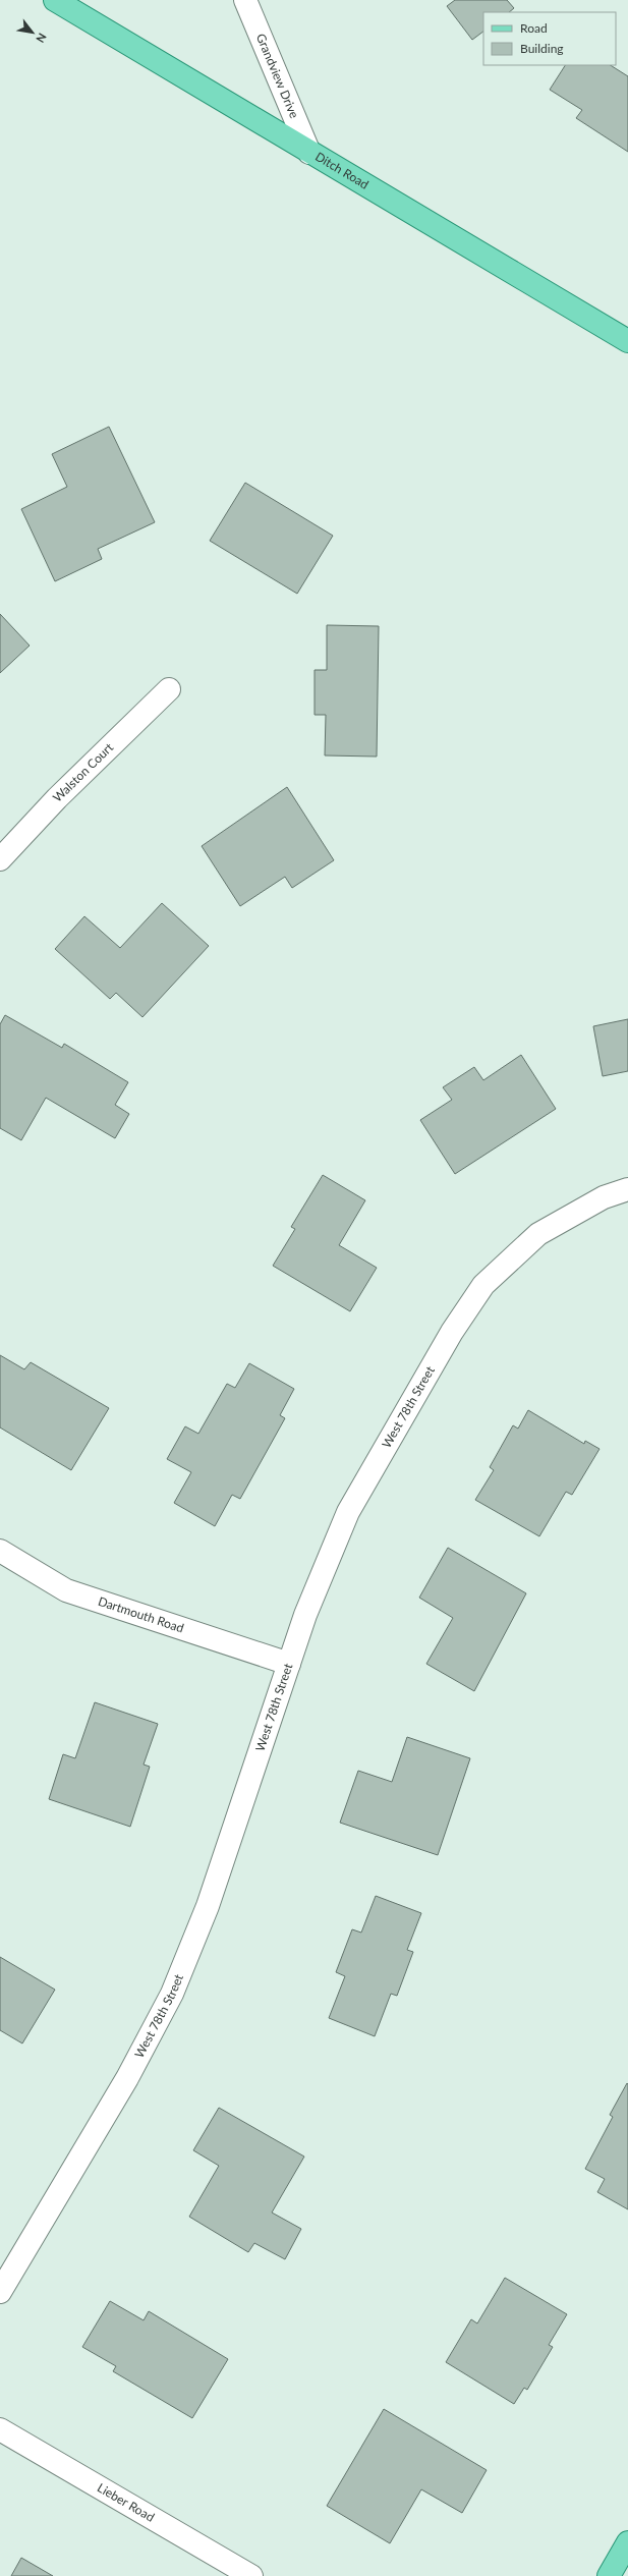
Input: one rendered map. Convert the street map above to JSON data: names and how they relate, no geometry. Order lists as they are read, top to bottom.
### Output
{
  "streets": {
    "main road": ["Ditch Road"],
    "street": [
      "Grandview Drive",
      "Walston Court",
      "West 78th Street",
      "Dartmouth Road",
      "Lieber Road"
    ]
  },
  "crossings": [
    ["Grandview Drive", "Ditch Road"],
    ["West 78th Street", "Dartmouth Road"]
  ],
  "legend": ["Road", "Building"],
  "north": "bottom right"
}
